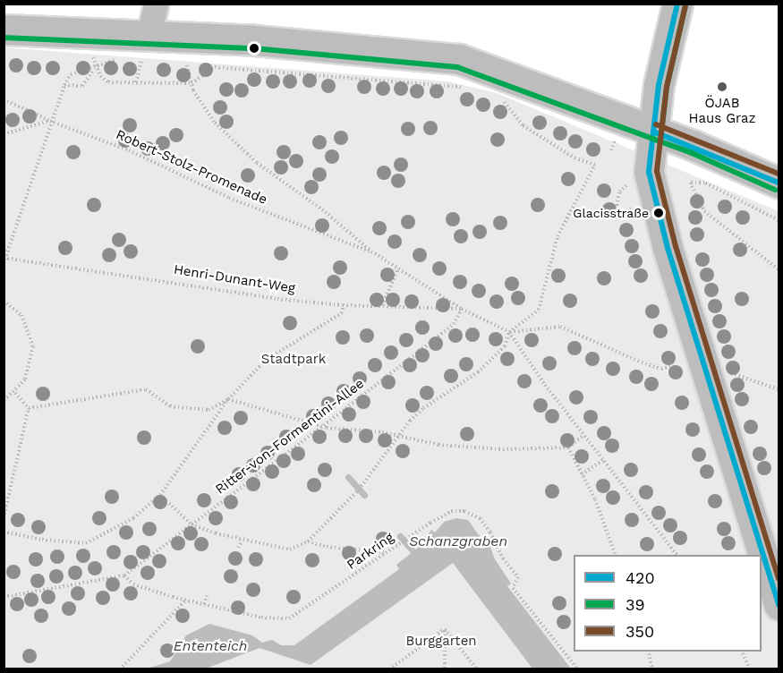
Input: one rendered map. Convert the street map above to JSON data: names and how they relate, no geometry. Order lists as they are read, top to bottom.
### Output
{
  "streets": {
    "path": [
      "Robert-Stolz-Promenade",
      "Henri-Dunant-Weg",
      "Ritter-von-Formentini-Allee",
      "Parkring"
    ]
  },
  "crossings": [
    ["Henri-Dunant-Weg", "Ritter-von-Formentini-Allee"]
  ],
  "water": ["Schanzgraben", "Ententeich"],
  "parks": ["Stadtpark", "Burggarten"],
  "places": ["ÖJAB Haus Graz", "Glacisstraße"],
  "lines": ["transit line 420", "transit line 39", "transit line 350"],
  "legend": ["420", "39", "350"]
}
